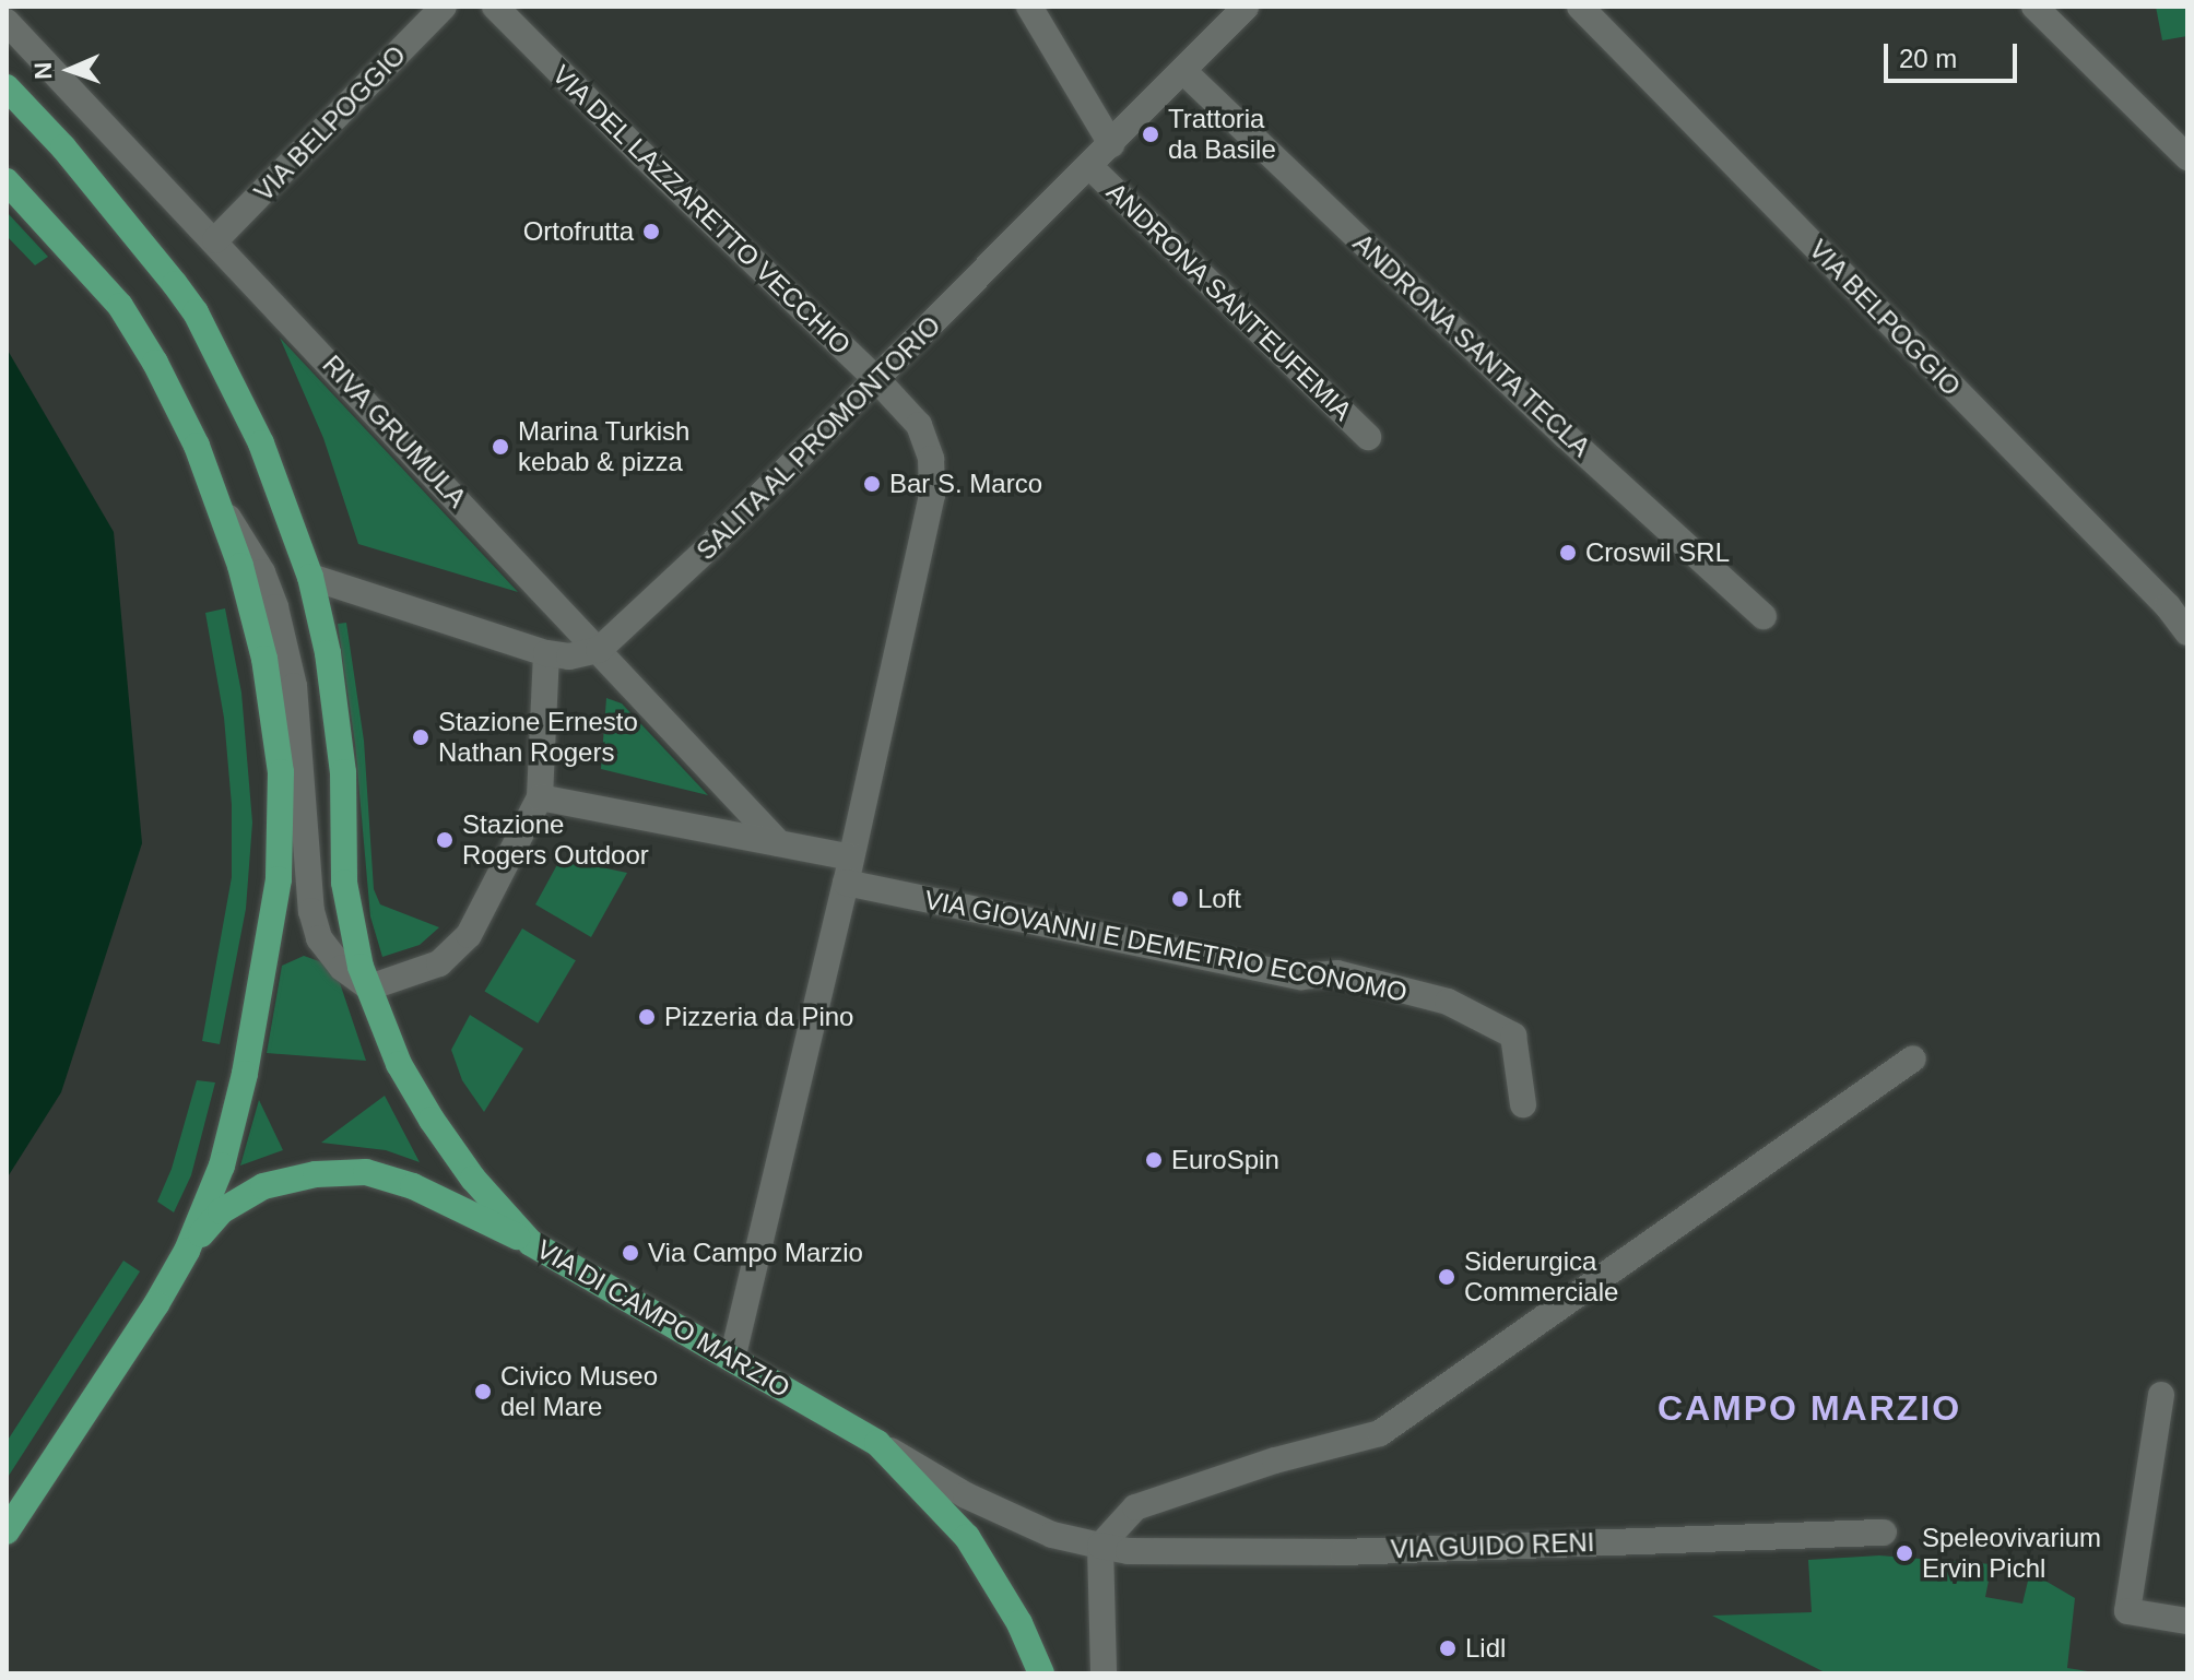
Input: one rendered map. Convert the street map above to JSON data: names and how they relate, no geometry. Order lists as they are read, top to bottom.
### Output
{
  "streets": {
    "main road": ["VIA DI CAMPO MARZIO"],
    "street": [
      "VIA BELPOGGIO",
      "VIA DEL LAZZARETTO VECCHIO",
      "ANDRONA SANT'EUFEMIA",
      "ANDRONA SANTA TECLA",
      "RIVA GRUMULA",
      "SALITA AL PROMONTORIO",
      "VIA GIOVANNI E DEMETRIO ECONOMO",
      "VIA GUIDO RENI"
    ]
  },
  "crossings": [
    ["VIA BELPOGGIO", "RIVA GRUMULA"],
    ["VIA DEL LAZZARETTO VECCHIO", "SALITA AL PROMONTORIO"],
    ["VIA DEL LAZZARETTO VECCHIO", "VIA GIOVANNI E DEMETRIO ECONOMO"],
    ["ANDRONA SANT'EUFEMIA", "SALITA AL PROMONTORIO"],
    ["ANDRONA SANTA TECLA", "SALITA AL PROMONTORIO"],
    ["RIVA GRUMULA", "SALITA AL PROMONTORIO"],
    ["VIA DI CAMPO MARZIO", "VIA GUIDO RENI"]
  ],
  "districts": ["CAMPO MARZIO"],
  "places": [
    "Trattoria da Basile",
    "Ortofrutta",
    "Marina Turkish kebab & pizza",
    "Bar S. Marco",
    "Croswil SRL",
    "Stazione Ernesto Nathan Rogers",
    "Stazione Rogers Outdoor",
    "Loft",
    "Pizzeria da Pino",
    "EuroSpin",
    "Via Campo Marzio",
    "Siderurgica Commerciale",
    "Civico Museo del Mare",
    "Speleovivarium Ervin Pichl",
    "Lidl"
  ],
  "scale_bar": "20 m",
  "north": "left"
}
